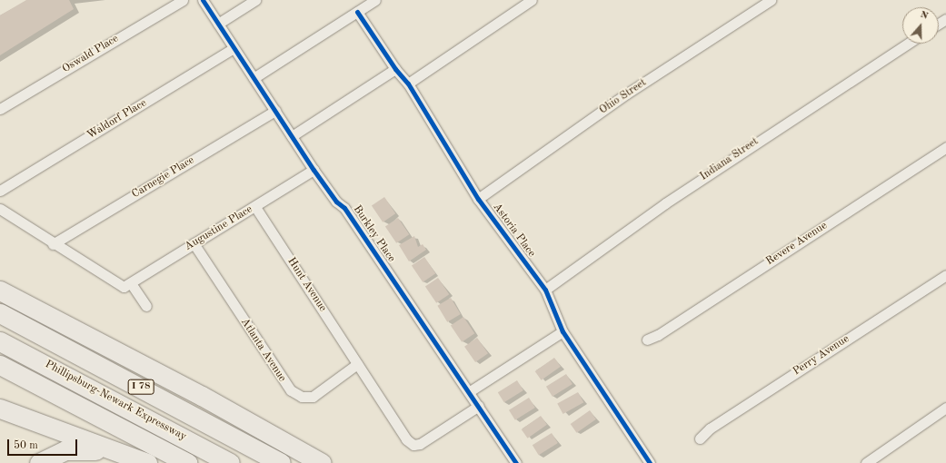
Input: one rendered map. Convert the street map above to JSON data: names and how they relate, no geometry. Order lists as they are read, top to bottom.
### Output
{
  "streets": {
    "highway": ["I 78", "Phillipsburg-Newark Expressway"],
    "street": [
      "Oswald Place",
      "Ohio Street",
      "Waldorf Place",
      "Indiana Street",
      "Carnegie Place",
      "Augustine Place",
      "Astoria Place",
      "Burkley Place",
      "Revere Avenue",
      "Hunt Avenue",
      "Atlanta Avenue",
      "Perry Avenue"
    ]
  },
  "crossings": [
    ["Ohio Street", "Astoria Place"],
    ["Waldorf Place", "Burkley Place"],
    ["Indiana Street", "Astoria Place"],
    ["Carnegie Place", "Burkley Place"],
    ["Augustine Place", "Burkley Place"],
    ["Augustine Place", "Hunt Avenue"],
    ["Augustine Place", "Atlanta Avenue"],
    ["Burkley Place", "Hunt Avenue"],
    ["Hunt Avenue", "Atlanta Avenue"]
  ],
  "scale_bar": "50 m",
  "north": "top"
}
